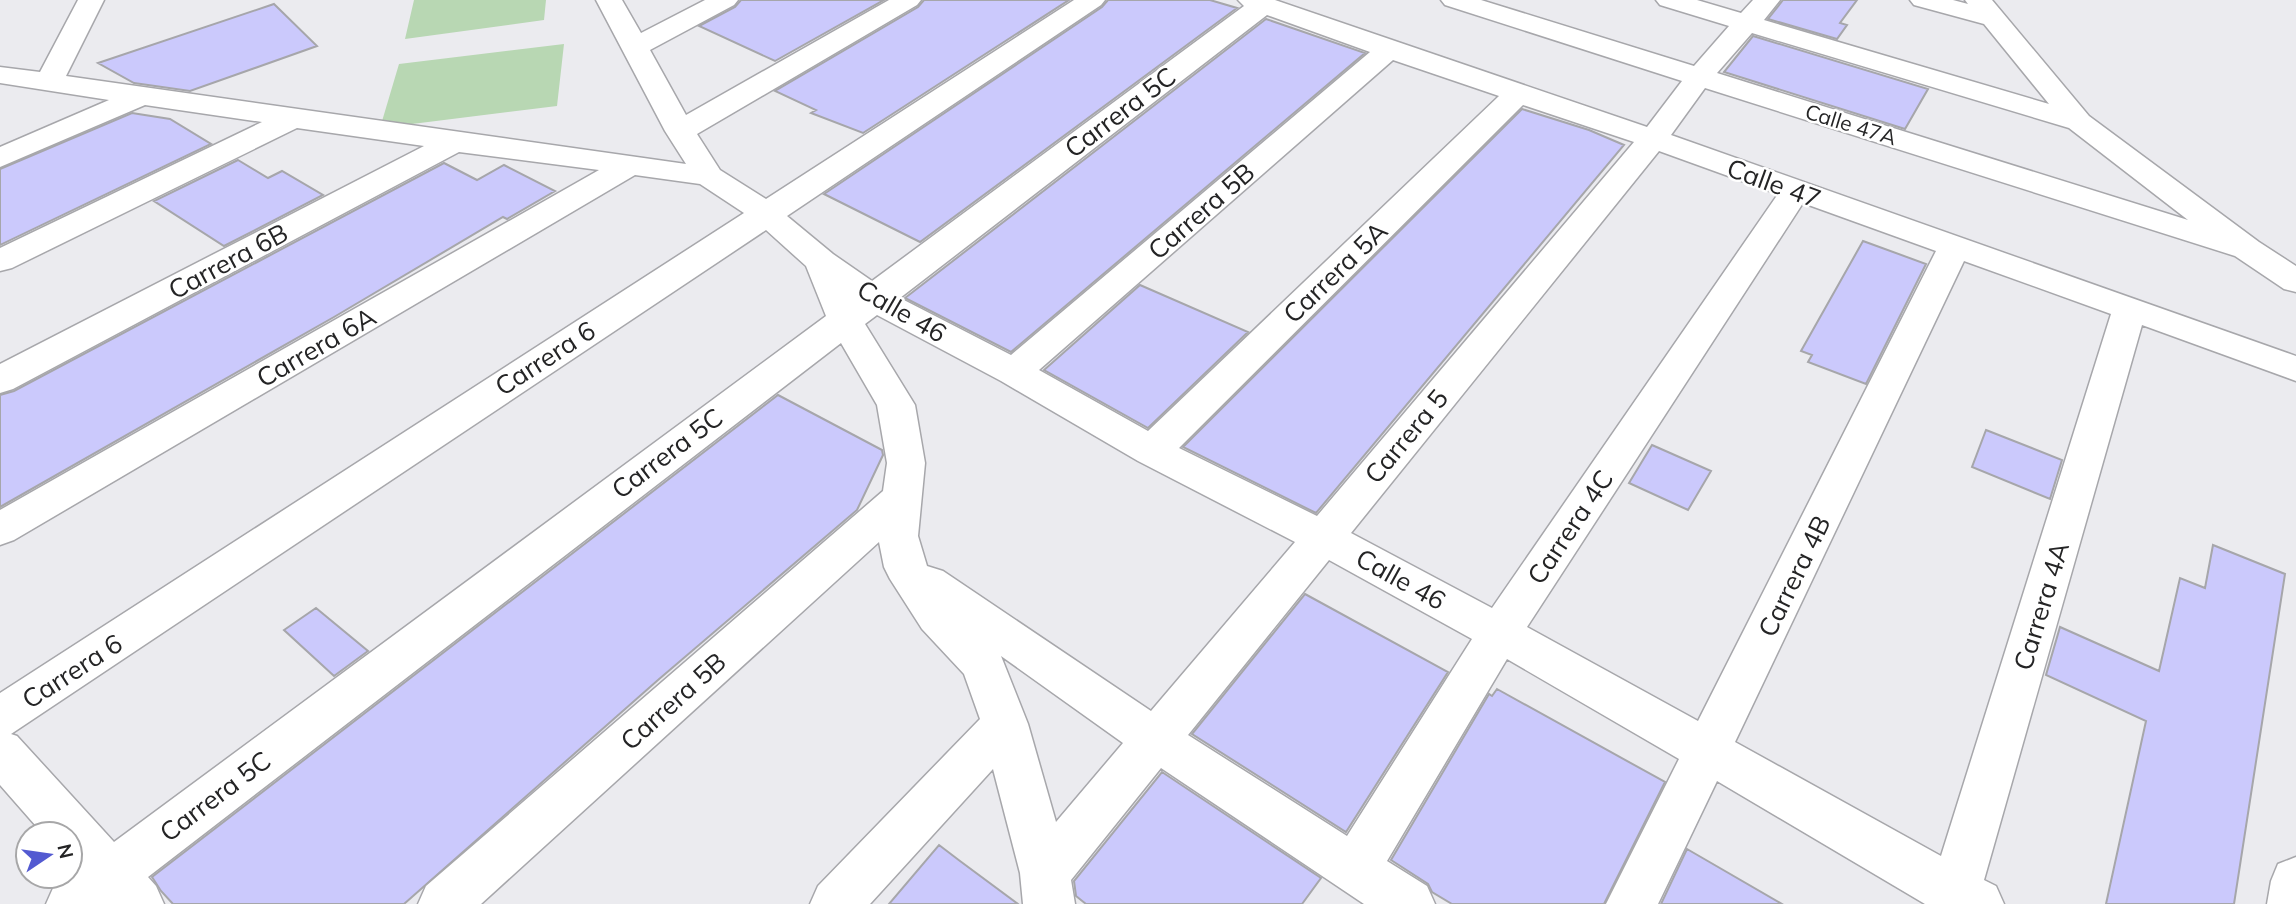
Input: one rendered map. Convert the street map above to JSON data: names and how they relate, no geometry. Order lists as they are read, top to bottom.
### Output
{
  "streets": {
    "street": [
      "Carrera 5C",
      "Calle 47A",
      "Calle 47",
      "Carrera 5B",
      "Carrera 6B",
      "Carrera 5A",
      "Calle 46",
      "Carrera 6A",
      "Carrera 6",
      "Carrera 5",
      "Carrera 4C",
      "Carrera 4B",
      "Carrera 4A"
    ]
  },
  "crossings": [
    ["Carrera 5C", "Calle 47"],
    ["Carrera 5C", "Calle 46"],
    ["Calle 47A", "Carrera 5"],
    ["Calle 47", "Carrera 5B"],
    ["Calle 47", "Carrera 5A"],
    ["Calle 47", "Carrera 5"],
    ["Calle 47", "Carrera 4C"],
    ["Calle 47", "Carrera 4B"],
    ["Calle 47", "Carrera 4A"],
    ["Carrera 5B", "Calle 46"],
    ["Carrera 5A", "Calle 46"],
    ["Calle 46", "Carrera 5"],
    ["Calle 46", "Carrera 4C"],
    ["Calle 46", "Carrera 4B"],
    ["Calle 46", "Carrera 4A"]
  ],
  "north": "right"
}
